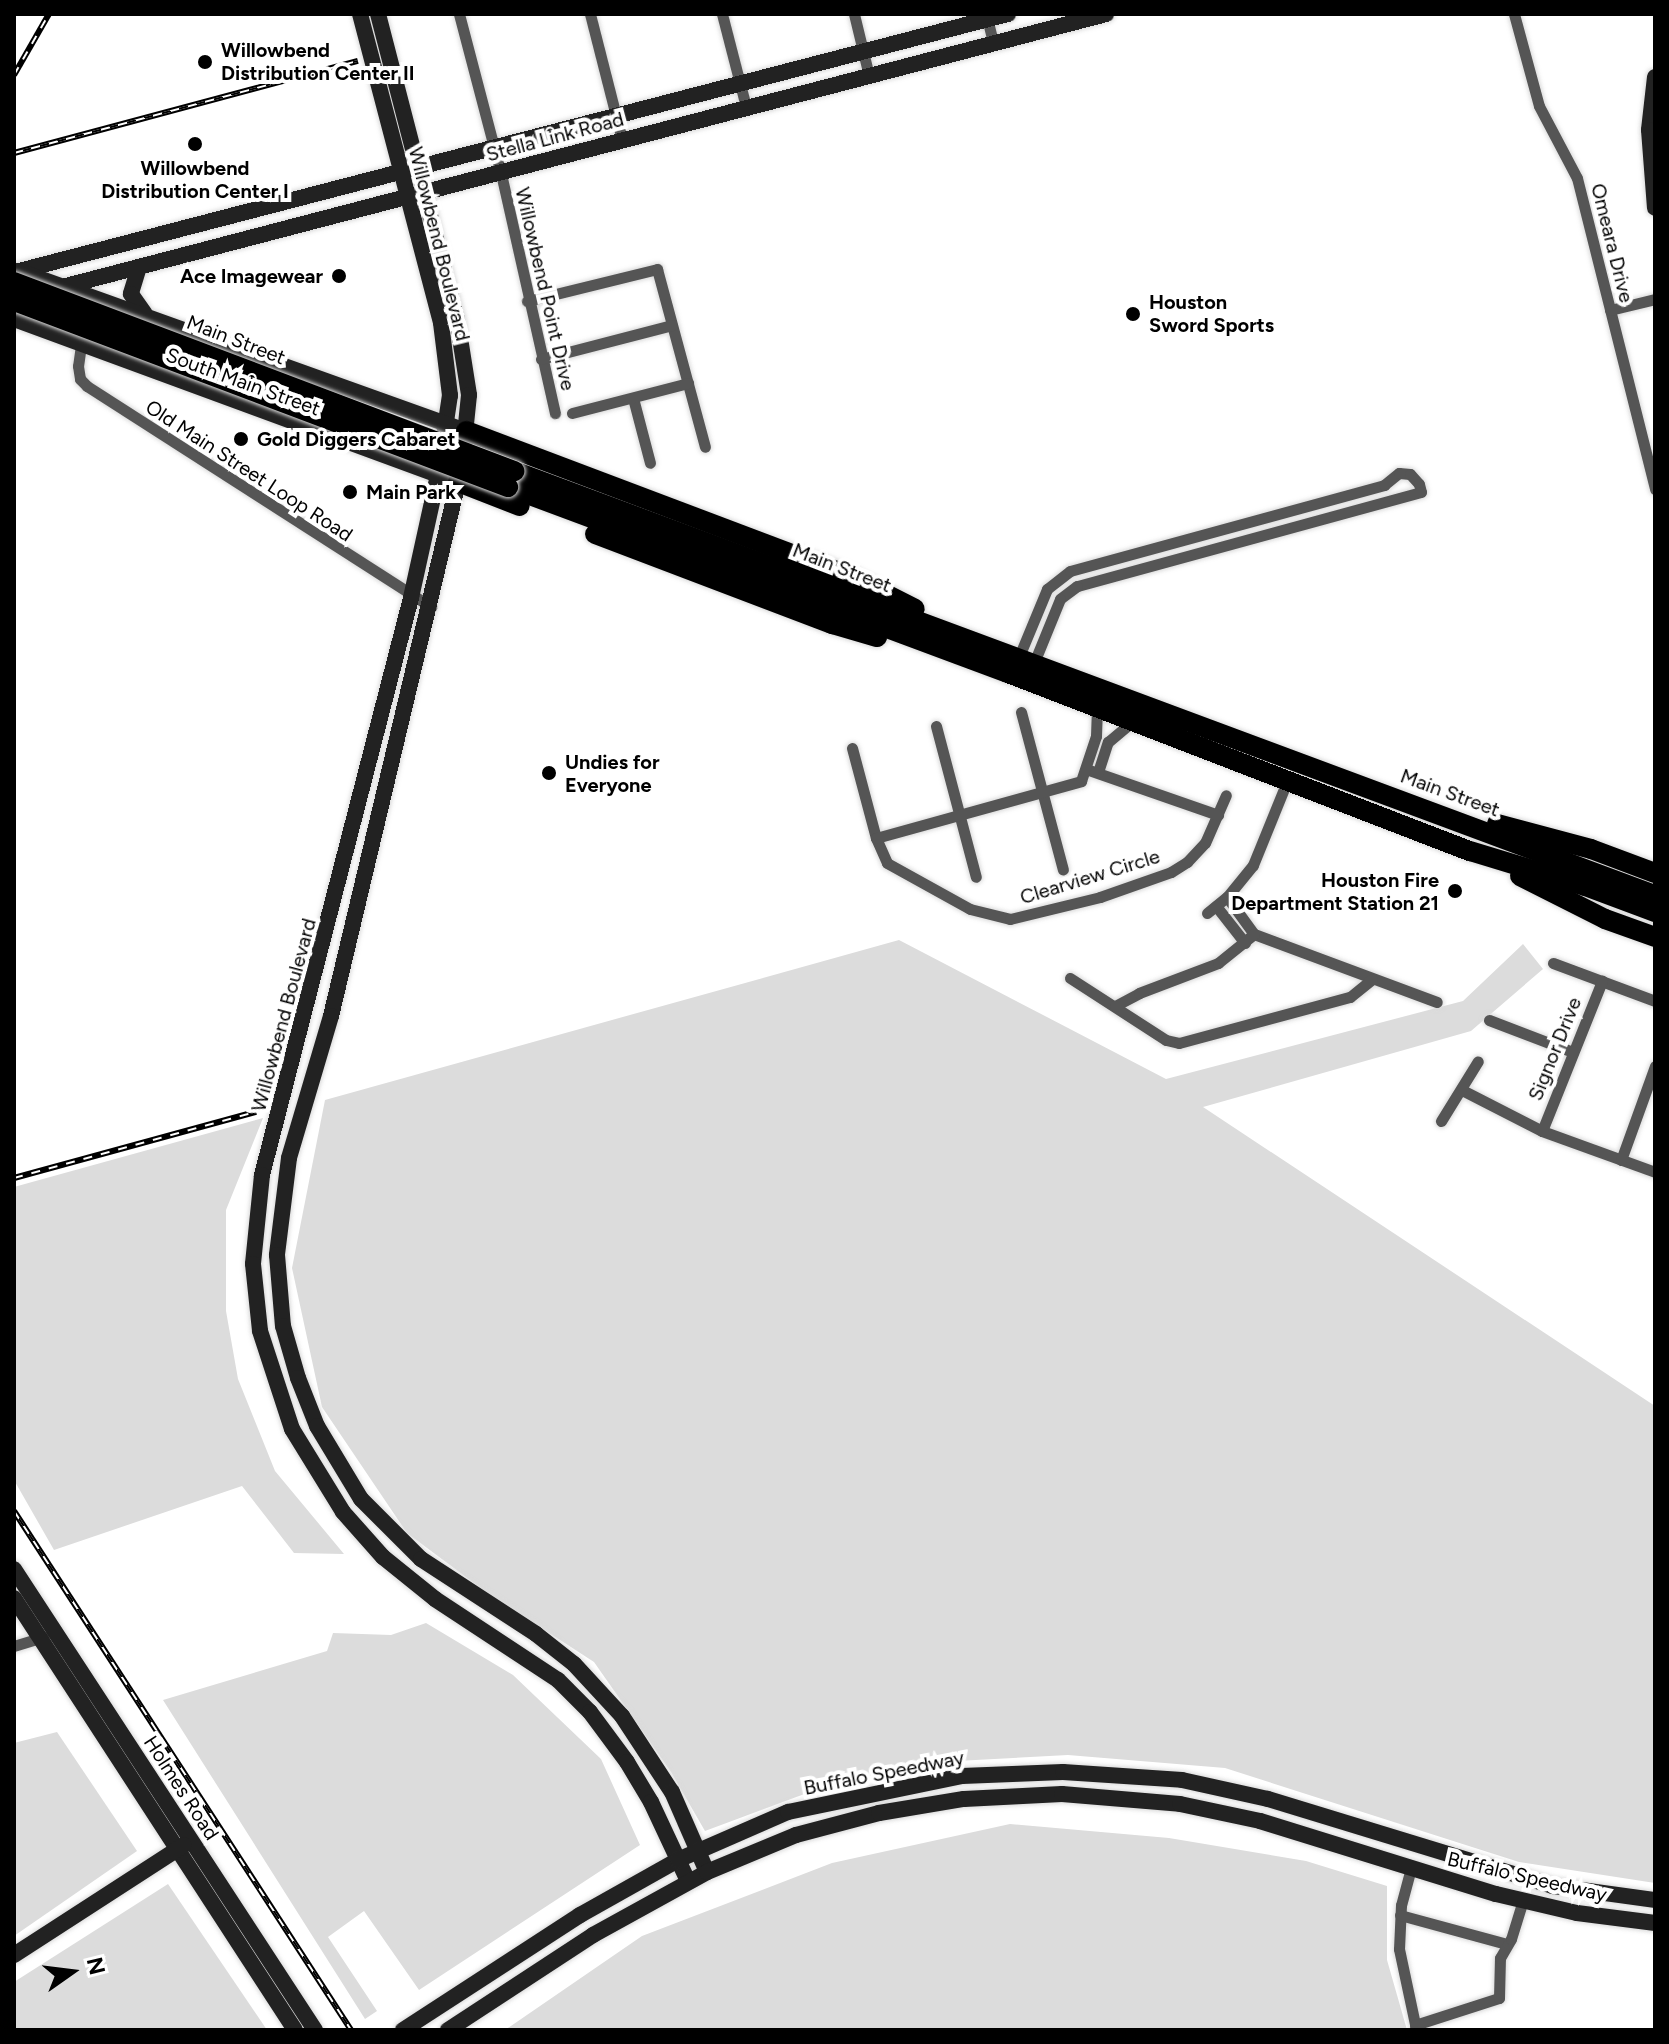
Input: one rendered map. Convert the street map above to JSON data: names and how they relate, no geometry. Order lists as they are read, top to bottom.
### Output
{
  "streets": {
    "highway": ["Main Street"],
    "main road": [
      "Stella Link Road",
      "Willowbend Boulevard",
      "South Main Street",
      "Buffalo Speedway",
      "Holmes Road"
    ],
    "street": [
      "Omeara Drive",
      "Willowbend Point Drive",
      "Old Main Street Loop Road",
      "Clearview Circle",
      "Signor Drive"
    ]
  },
  "crossings": [
    ["Stella Link Road", "Willowbend Boulevard"],
    ["Stella Link Road", "Willowbend Point Drive"],
    ["Stella Link Road", "Main Street"],
    ["Stella Link Road", "South Main Street"],
    ["Willowbend Boulevard", "South Main Street"],
    ["Willowbend Boulevard", "Old Main Street Loop Road"],
    ["Willowbend Boulevard", "Buffalo Speedway"],
    ["Main Street", "South Main Street"],
    ["South Main Street", "Old Main Street Loop Road"]
  ],
  "places": [
    "Willowbend Distribution Center II",
    "Willowbend Distribution Center I",
    "Ace Imagewear",
    "Houston Sword Sports",
    "Gold Diggers Cabaret",
    "Main Park",
    "Undies for Everyone",
    "Houston Fire Department Station 21"
  ],
  "north": "right"
}
